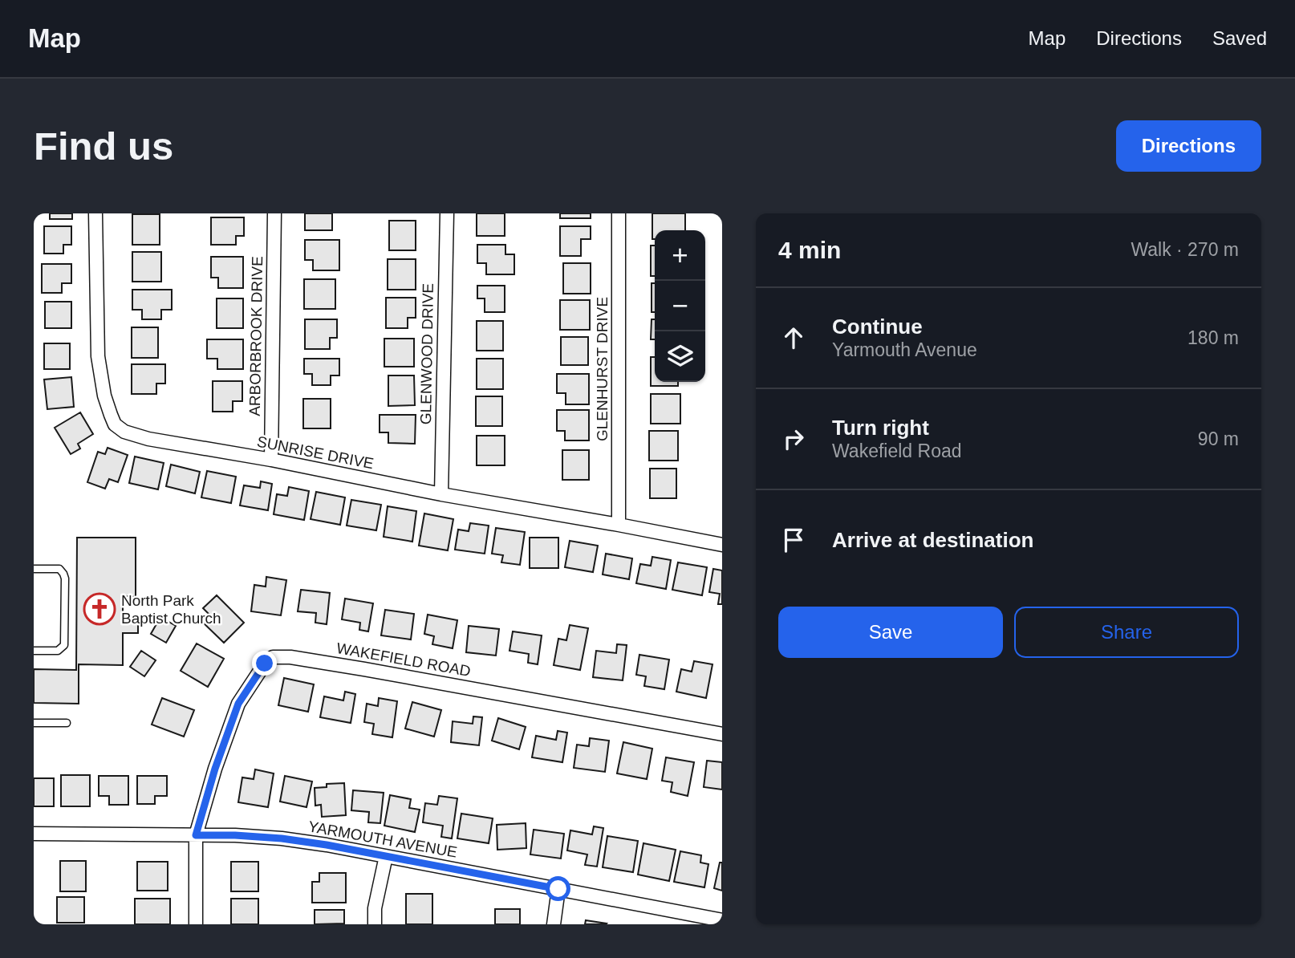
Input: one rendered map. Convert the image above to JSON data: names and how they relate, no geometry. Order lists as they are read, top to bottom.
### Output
{
  "streets": {
    "street": [
      "ARBORBROOK DRIVE",
      "GLENWOOD DRIVE",
      "GLENHURST DRIVE",
      "SUNRISE DRIVE",
      "WAKEFIELD ROAD",
      "YARMOUTH AVENUE"
    ]
  },
  "crossings": [
    ["ARBORBROOK DRIVE", "SUNRISE DRIVE"],
    ["GLENWOOD DRIVE", "SUNRISE DRIVE"],
    ["GLENHURST DRIVE", "SUNRISE DRIVE"],
    ["WAKEFIELD ROAD", "YARMOUTH AVENUE"]
  ],
  "places": {
    "church": ["North Park Baptist Church"]
  },
  "page": {
    "header": "Map",
    "nav": ["Map", "Directions", "Saved"],
    "buttons": [
      "Directions",
      ["Save", "Share"]
    ],
    "title": "Find us",
    "heading": ["4 min", "Walk · 270 m"],
    "map_buttons": ["+", "−"],
    "list": [
      ["Continue", "Yarmouth Avenue", "180 m"],
      ["Turn right", "Wakefield Road", "90 m"],
      "Arrive at destination"
    ]
  }
}
